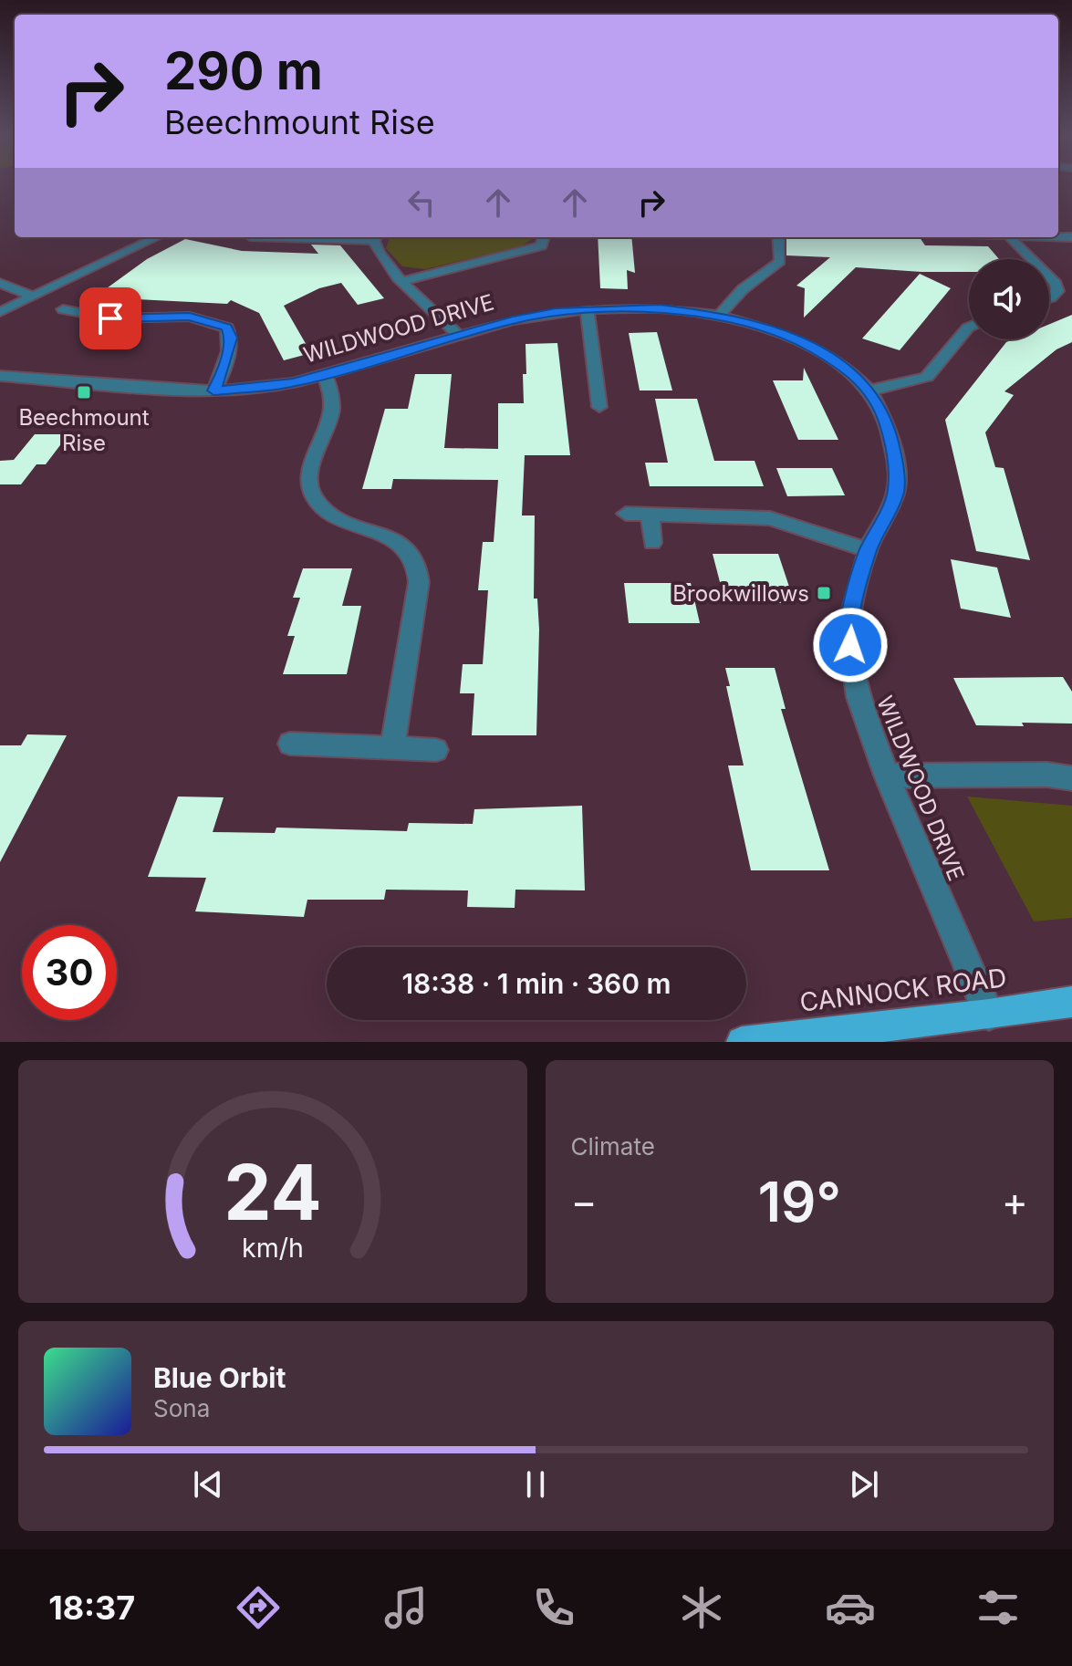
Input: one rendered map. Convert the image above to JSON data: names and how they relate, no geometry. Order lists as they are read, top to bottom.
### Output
{
  "streets": {
    "main road": ["CANNOCK ROAD"],
    "street": ["WILDWOOD DRIVE"]
  },
  "crossings": [
    ["WILDWOOD DRIVE", "CANNOCK ROAD"]
  ],
  "places": {
    "transit": ["Beechmount Rise", "Brookwillows"]
  },
  "page": {
    "turn": ["290 m", "Beechmount Rise"],
    "limit": "30",
    "trip": "18:38 · 1 min · 360 m",
    "tile": "Climate",
    "heat": ["−", "19°", "+"],
    "song": ["Blue Orbit", "Sona"],
    "tabs": "18:37",
    "gauge": ["24", "km/h"]
  }
}
